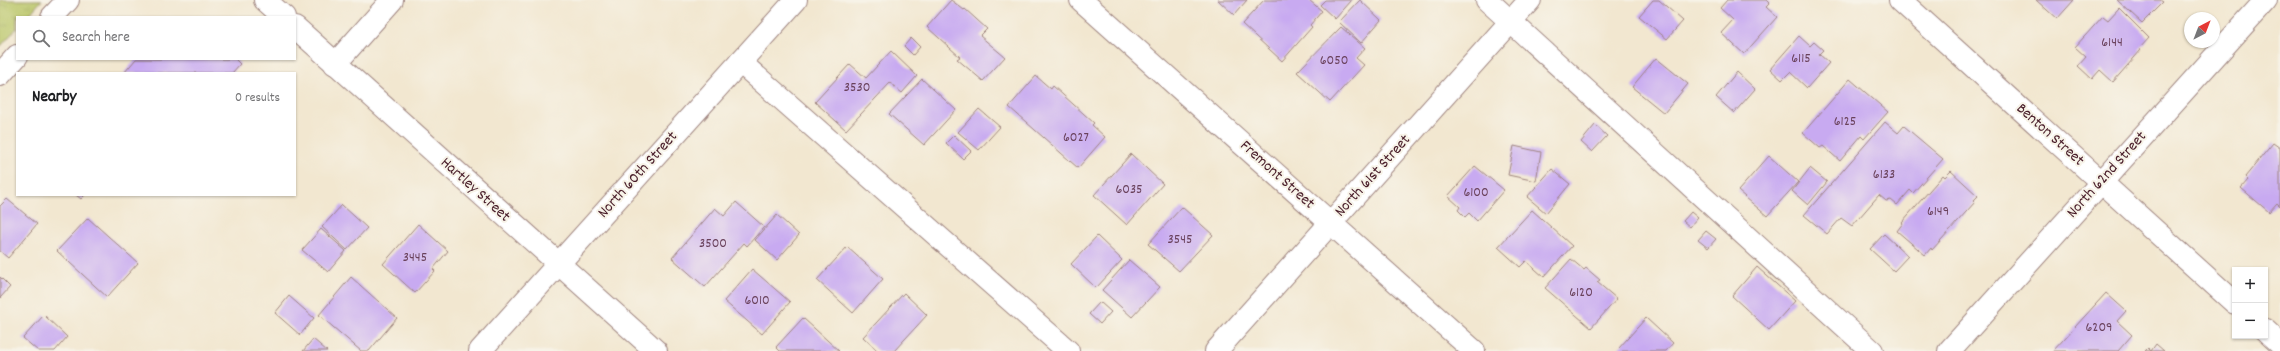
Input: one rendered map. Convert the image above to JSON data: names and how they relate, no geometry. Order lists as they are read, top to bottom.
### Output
{
  "streets": {
    "street": [
      "Benton Street",
      "North 60th Street",
      "Fremont Street",
      "North 62nd Street",
      "North 61st Street",
      "Hartley Street"
    ]
  },
  "crossings": [
    ["Benton Street", "North 62nd Street"],
    ["North 60th Street", "Hartley Street"],
    ["Fremont Street", "North 61st Street"]
  ],
  "house_numbers": [
    "6144",
    "6115",
    "6050",
    "3530",
    "6125",
    "6027",
    "6133",
    "6035",
    "6100",
    "6149",
    "3545",
    "3500",
    "3445",
    "6120",
    "6010",
    "6209"
  ],
  "north": "top right",
  "page": {
    "search": "Search here",
    "heading": ["Nearby", "0 results"],
    "map_buttons": ["+", "−"]
  }
}
